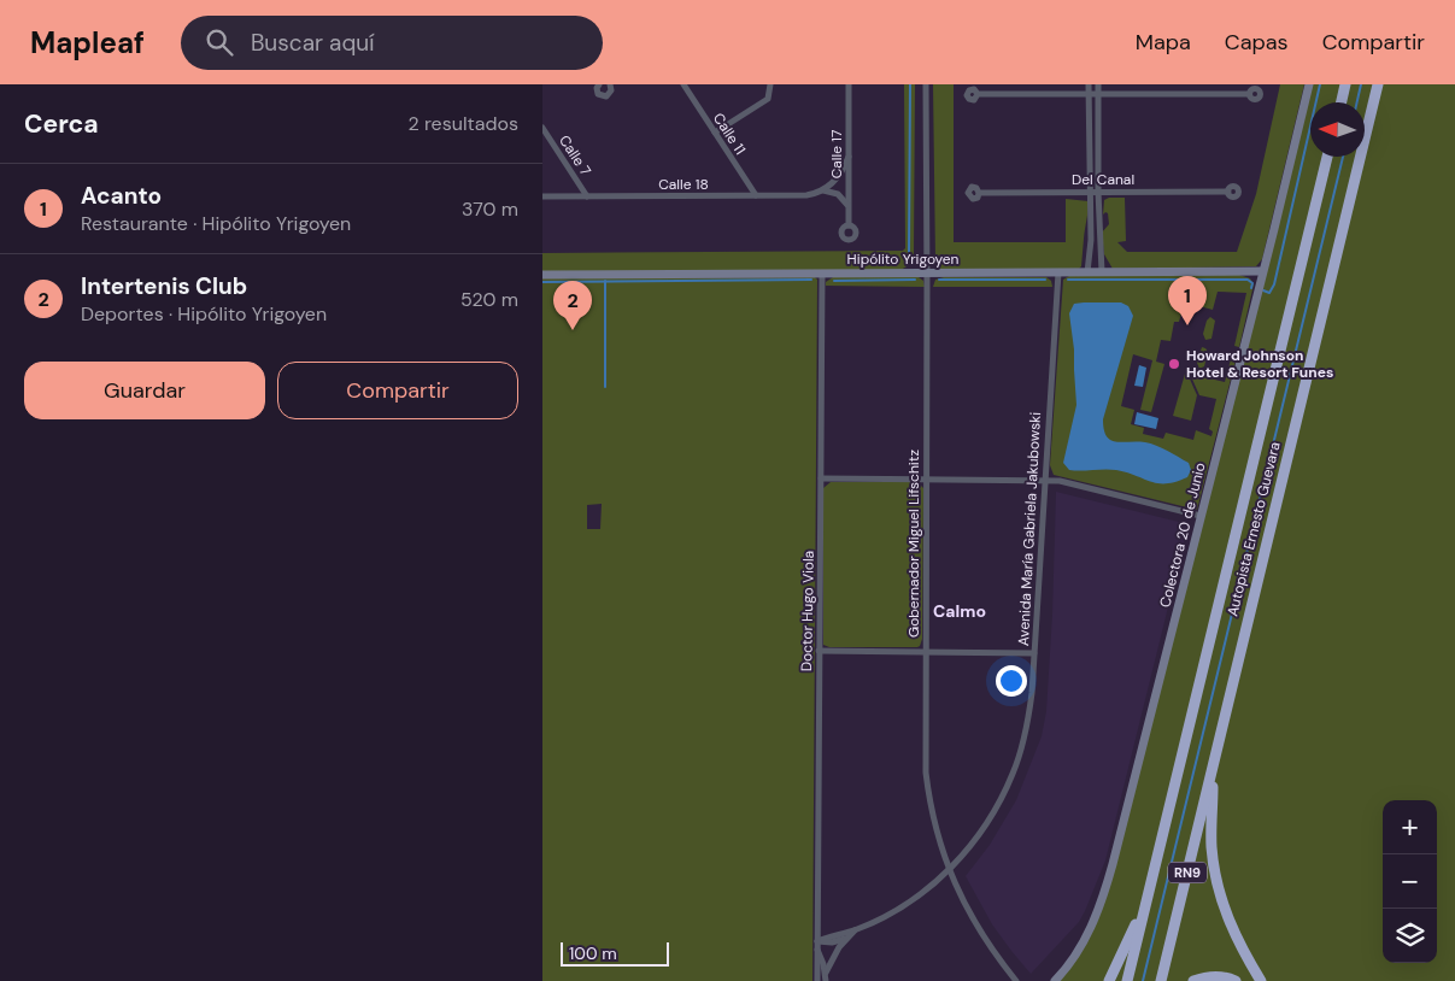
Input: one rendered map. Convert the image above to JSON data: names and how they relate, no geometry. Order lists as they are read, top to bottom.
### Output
{
  "streets": {
    "highway": ["Autopista Ernesto Guevara", "RN9"],
    "main road": ["Hipólito Yrigoyen", "Colectora 20 de Junio"],
    "street": [
      "Calle 11",
      "Calle 17",
      "Calle 7",
      "Del Canal",
      "Calle 18",
      "Avenida María Gabriela Jakubowski",
      "Gobernador Miguel Lifschitz",
      "Doctor Hugo Viola"
    ]
  },
  "crossings": [
    ["Calle 11", "Calle 18"],
    ["Calle 7", "Calle 18"],
    ["Hipólito Yrigoyen", "Avenida María Gabriela Jakubowski"],
    ["Hipólito Yrigoyen", "Colectora 20 de Junio"],
    ["Hipólito Yrigoyen", "Gobernador Miguel Lifschitz"],
    ["Hipólito Yrigoyen", "Doctor Hugo Viola"],
    ["Avenida María Gabriela Jakubowski", "Gobernador Miguel Lifschitz"],
    ["Avenida María Gabriela Jakubowski", "Doctor Hugo Viola"]
  ],
  "districts": ["Calmo"],
  "places": ["Howard Johnson Hotel & Resort Funes"],
  "scale_bar": "100 m",
  "north": "left",
  "page": {
    "header": "Mapleaf",
    "search": "Buscar aquí",
    "nav": ["Mapa", "Capas", "Compartir"],
    "heading": ["Cerca", "2 resultados"],
    "list": [
      {
        "mark": "1",
        "name": "Acanto",
        "note": "Restaurante · Hipólito Yrigoyen",
        "value": "370 m"
      },
      {
        "mark": "2",
        "name": "Intertenis Club",
        "note": "Deportes · Hipólito Yrigoyen",
        "value": "520 m"
      }
    ],
    "pins": ["1", "2"],
    "buttons": ["Guardar", "Compartir"],
    "map_buttons": ["+", "−"],
    "scale": "100 m"
  }
}
